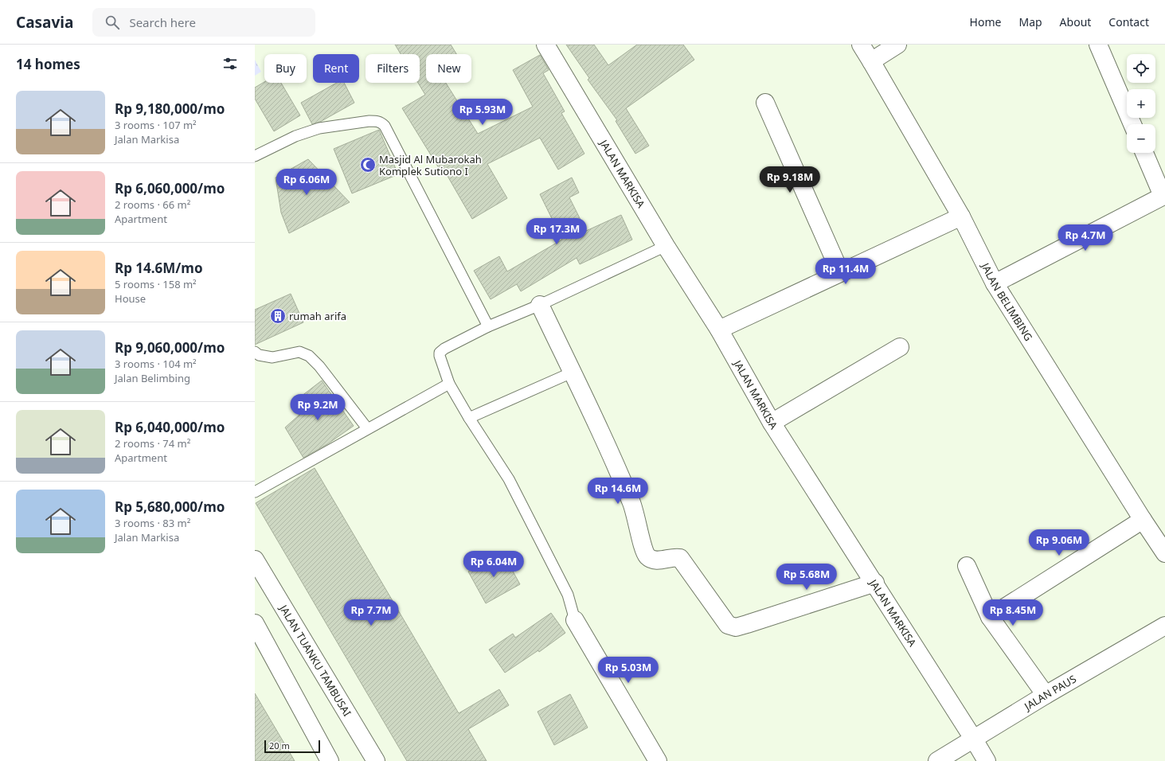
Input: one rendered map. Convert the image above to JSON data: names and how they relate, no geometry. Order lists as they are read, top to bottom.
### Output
{
  "streets": {
    "street": [
      "JALAN MARKISA",
      "JALAN BELIMBING",
      "JALAN TUANKU TAMBUSAI",
      "JALAN PAUS"
    ]
  },
  "crossings": [
    ["JALAN MARKISA", "JALAN PAUS"]
  ],
  "places": {
    "mosque": ["Masjid Al Mubarokah Komplek Sutiono I"],
    "building": ["rumah arifa"]
  },
  "scale_bar": "20 m",
  "page": {
    "header": "Casavia",
    "search": "Search here",
    "nav": [
      "Home",
      "Map",
      "About",
      "Contact"
    ],
    "heading": "14 homes",
    "map_buttons": ["+", "−"],
    "chip": [
      "Buy",
      "Rent",
      "Filters",
      "New"
    ],
    "list": [
      {
        "name": "Rp 9,180,000/mo",
        "note": "3 rooms · 107 m² · Jalan Markisa"
      },
      {
        "name": "Rp 6,060,000/mo",
        "note": "2 rooms · 66 m² · Apartment"
      },
      {
        "name": "Rp 14.6M/mo",
        "note": "5 rooms · 158 m² · House"
      },
      {
        "name": "Rp 9,060,000/mo",
        "note": "3 rooms · 104 m² · Jalan Belimbing"
      },
      {
        "name": "Rp 6,040,000/mo",
        "note": "2 rooms · 74 m² · Apartment"
      },
      {
        "name": "Rp 5,680,000/mo",
        "note": "3 rooms · 83 m² · Jalan Markisa"
      }
    ],
    "price": [
      "Rp 5.93M",
      "Rp 9.18M",
      "Rp 6.06M",
      "Rp 17.3M",
      "Rp 4.7M",
      "Rp 11.4M",
      "Rp 9.2M",
      "Rp 14.6M",
      "Rp 9.06M",
      "Rp 6.04M",
      "Rp 5.68M",
      "Rp 7.7M",
      "Rp 8.45M",
      "Rp 5.03M"
    ],
    "scale": "20 m"
  }
}
